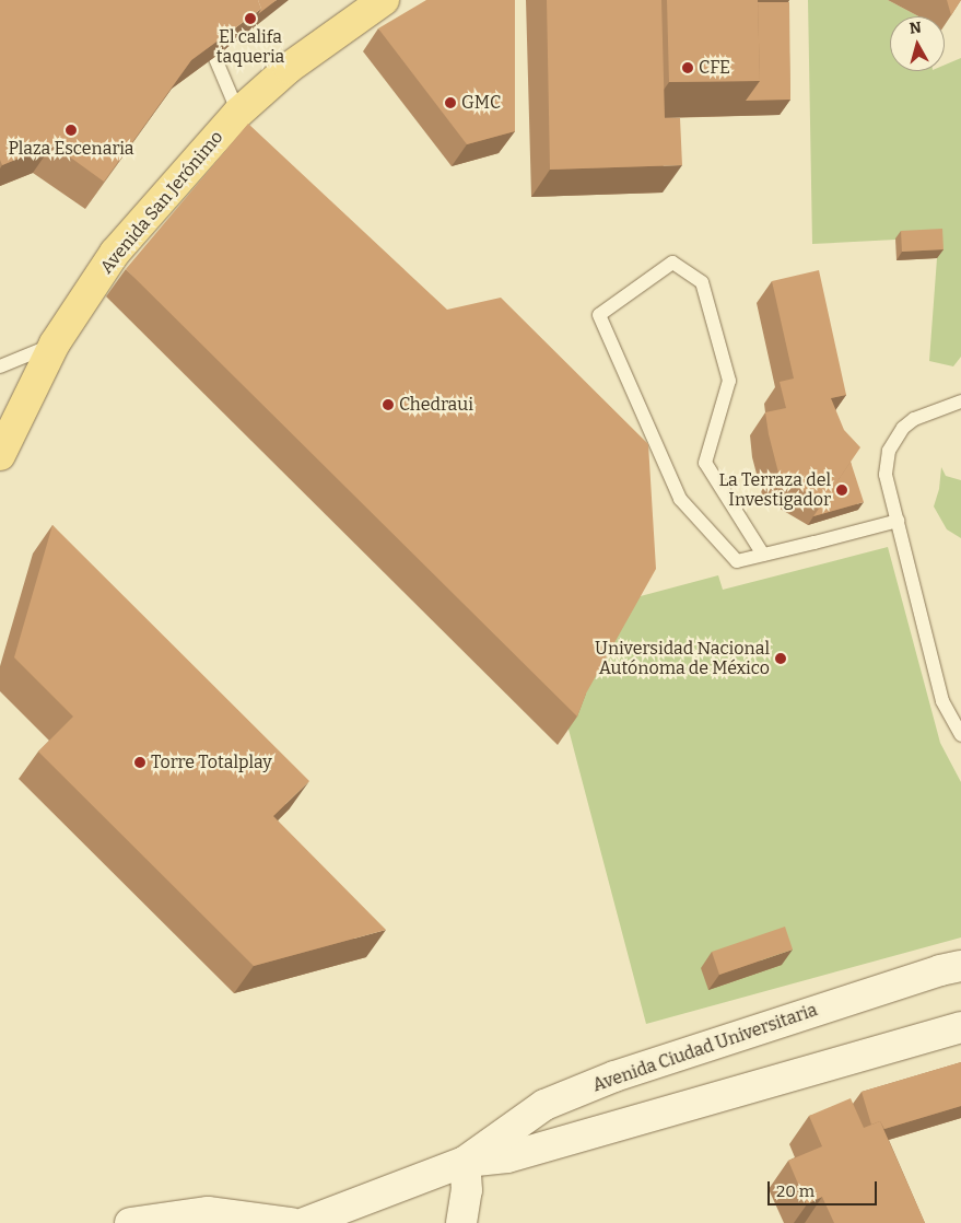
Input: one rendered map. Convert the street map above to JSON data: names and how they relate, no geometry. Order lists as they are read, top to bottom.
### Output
{
  "streets": {
    "main road": ["Avenida San Jerónimo"],
    "street": ["Avenida Ciudad Universitaria"]
  },
  "places": [
    "El califa taqueria",
    "CFE",
    "GMC",
    "Plaza Escenaria",
    "Chedraui",
    "La Terraza del Investigador",
    "Universidad Nacional Autónoma de México",
    "Torre Totalplay"
  ],
  "scale_bar": "20 m",
  "north": "top"
}
